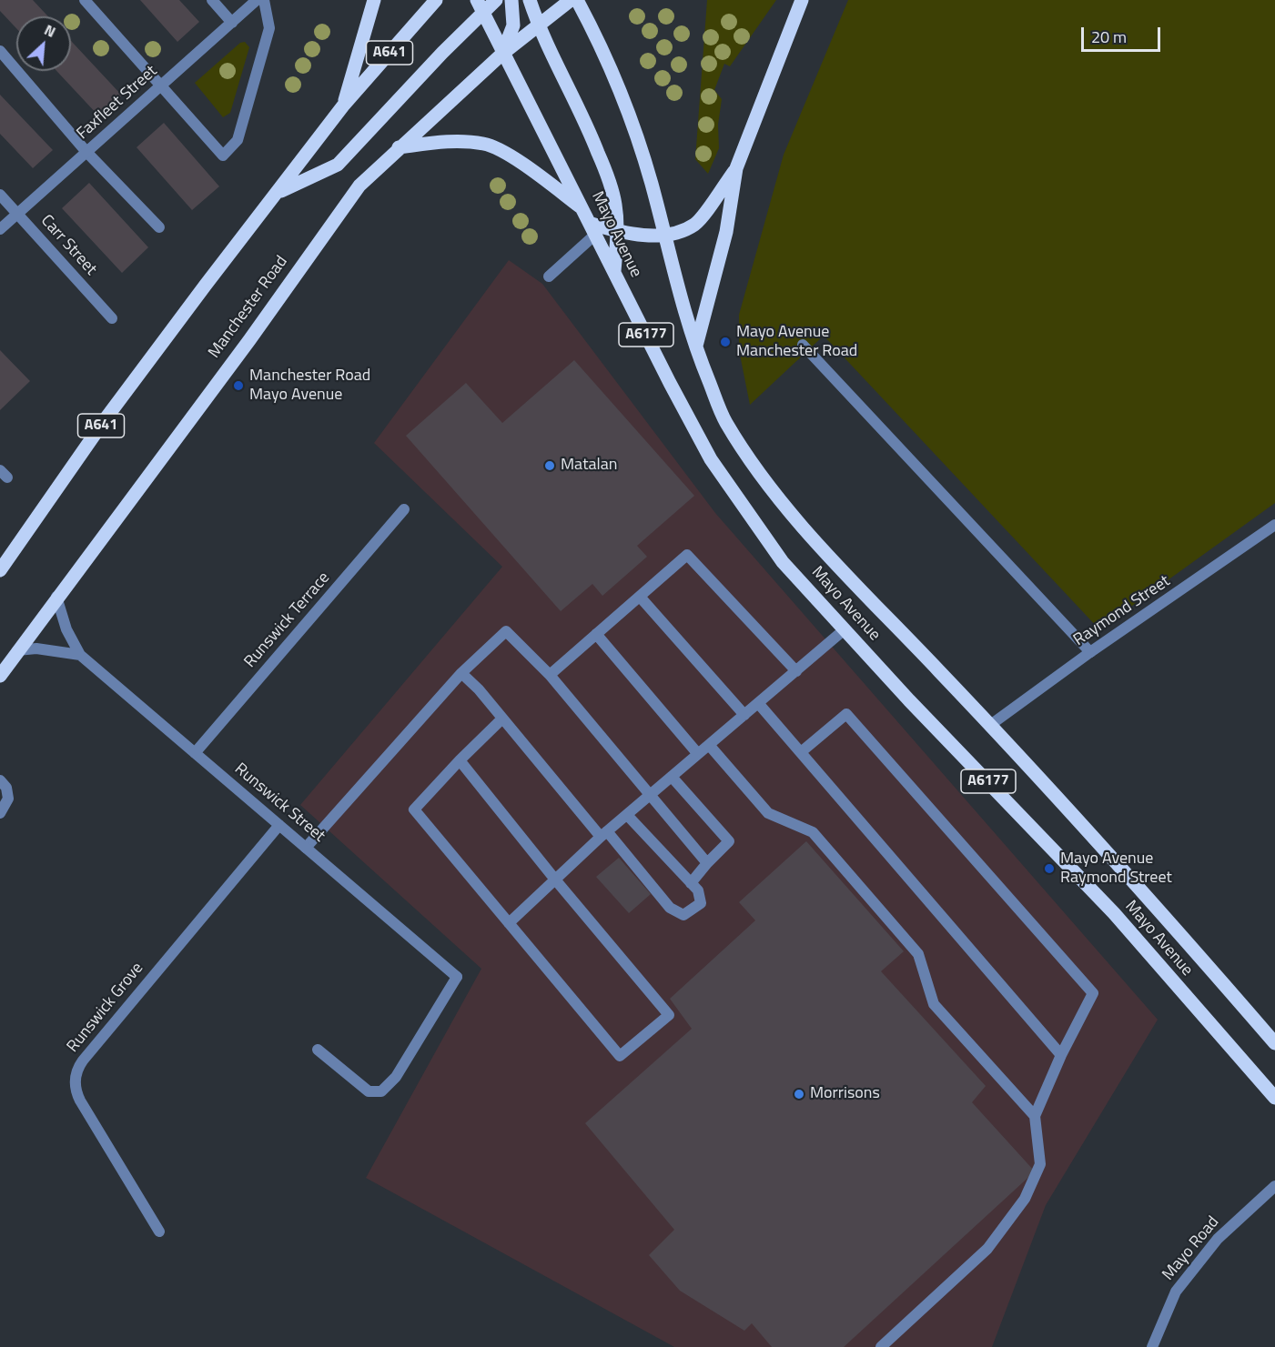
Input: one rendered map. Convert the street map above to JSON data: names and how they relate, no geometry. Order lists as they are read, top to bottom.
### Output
{
  "streets": {
    "main road": [
      "A641",
      "Mayo Avenue",
      "Manchester Road",
      "A6177"
    ],
    "street": [
      "Faxfleet Street",
      "Carr Street",
      "Raymond Street",
      "Runswick Terrace",
      "Runswick Street",
      "Runswick Grove",
      "Mayo Road"
    ]
  },
  "crossings": [
    ["Faxfleet Street", "Carr Street"],
    ["Mayo Avenue", "Manchester Road"],
    ["Mayo Avenue", "A6177"],
    ["Mayo Avenue", "Raymond Street"],
    ["Manchester Road", "A6177"],
    ["Manchester Road", "Runswick Street"],
    ["Runswick Terrace", "Runswick Street"],
    ["Runswick Street", "Runswick Grove"]
  ],
  "places": [
    "Mayo Avenue Manchester Road",
    "Manchester Road Mayo Avenue",
    "Matalan",
    "Mayo Avenue Raymond Street",
    "Morrisons"
  ],
  "scale_bar": "20 m",
  "north": "top right"
}
